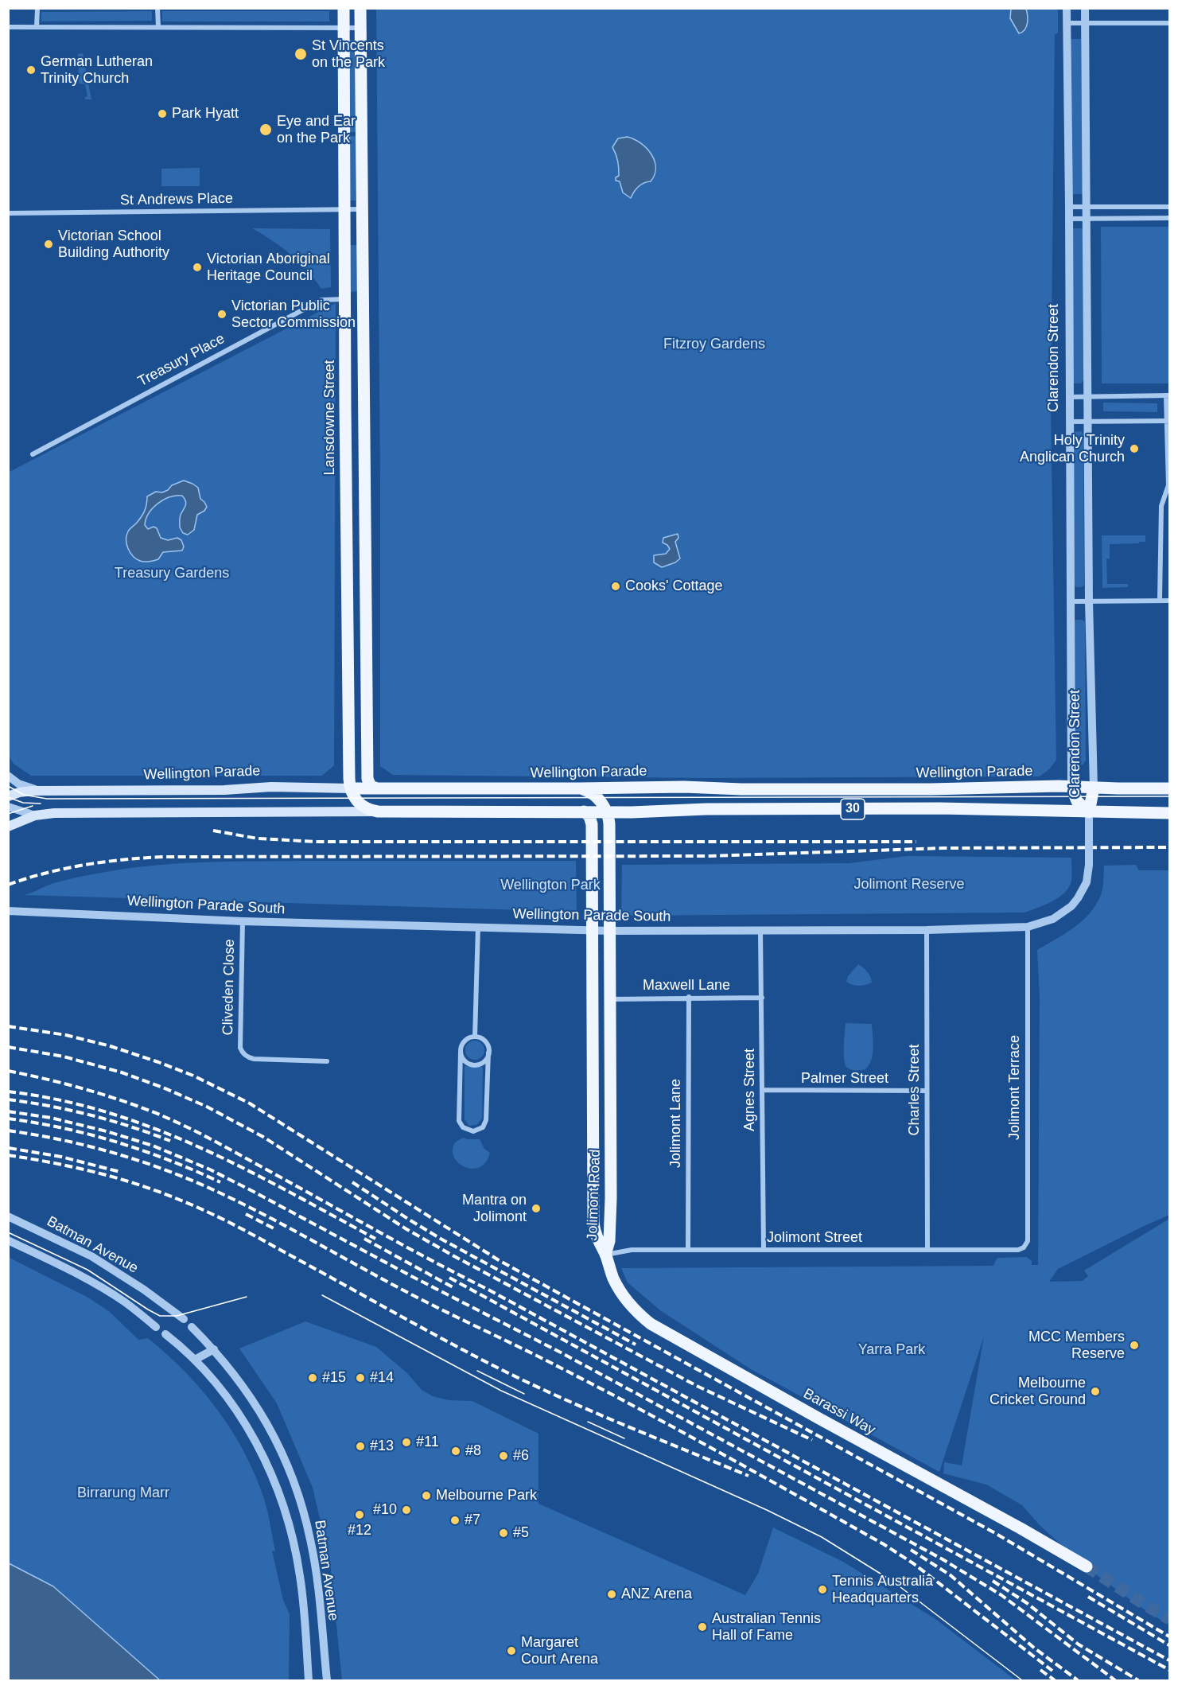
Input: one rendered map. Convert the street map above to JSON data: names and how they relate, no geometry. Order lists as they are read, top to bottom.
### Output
{
  "streets": {
    "main road": [
      "Clarendon Street",
      "Lansdowne Street",
      "Wellington Parade",
      "30",
      "Jolimont Road",
      "Barassi Way"
    ],
    "street": [
      "St Andrews Place",
      "Treasury Place",
      "Wellington Parade South",
      "Maxwell Lane",
      "Cliveden Close",
      "Palmer Street",
      "Jolimont Terrace",
      "Agnes Street",
      "Charles Street",
      "Jolimont Lane",
      "Jolimont Street",
      "Batman Avenue"
    ]
  },
  "crossings": [
    ["St Andrews Place", "Lansdowne Street"],
    ["Clarendon Street", "Wellington Parade"],
    ["Clarendon Street", "30"],
    ["Clarendon Street", "Wellington Parade South"],
    ["Treasury Place", "Lansdowne Street"],
    ["Lansdowne Street", "Wellington Parade"],
    ["30", "Wellington Parade South"],
    ["30", "Jolimont Road"],
    ["Wellington Parade South", "Cliveden Close"],
    ["Wellington Parade South", "Jolimont Terrace"],
    ["Wellington Parade South", "Agnes Street"],
    ["Wellington Parade South", "Charles Street"],
    ["Wellington Parade South", "Jolimont Road"],
    ["Maxwell Lane", "Agnes Street"],
    ["Maxwell Lane", "Jolimont Lane"],
    ["Maxwell Lane", "Jolimont Road"],
    ["Palmer Street", "Agnes Street"],
    ["Palmer Street", "Charles Street"],
    ["Jolimont Terrace", "Jolimont Street"],
    ["Agnes Street", "Jolimont Street"],
    ["Charles Street", "Jolimont Street"],
    ["Jolimont Lane", "Jolimont Street"],
    ["Jolimont Road", "Jolimont Street"],
    ["Jolimont Road", "Barassi Way"],
    ["Jolimont Street", "Barassi Way"]
  ],
  "parks": [
    "Fitzroy Gardens",
    "Treasury Gardens",
    "Jolimont Reserve",
    "Wellington Park",
    "Yarra Park",
    "Birrarung Marr"
  ],
  "places": [
    "St Vincents on the Park",
    "German Lutheran Trinity Church",
    "Park Hyatt",
    "Eye and Ear on the Park",
    "Victorian School Building Authority",
    "Victorian Aboriginal Heritage Council",
    "Victorian Public Sector Commission",
    "Holy Trinity Anglican Church",
    "Cooks' Cottage",
    "Mantra on Jolimont",
    "MCC Members Reserve",
    "#15",
    "#14",
    "Melbourne Cricket Ground",
    "#11",
    "#13",
    "#8",
    "#6",
    "Melbourne Park",
    "#10",
    "#12",
    "#7",
    "#5",
    "Tennis Australia Headquarters",
    "ANZ Arena",
    "Australian Tennis Hall of Fame",
    "Margaret Court Arena"
  ]
}
